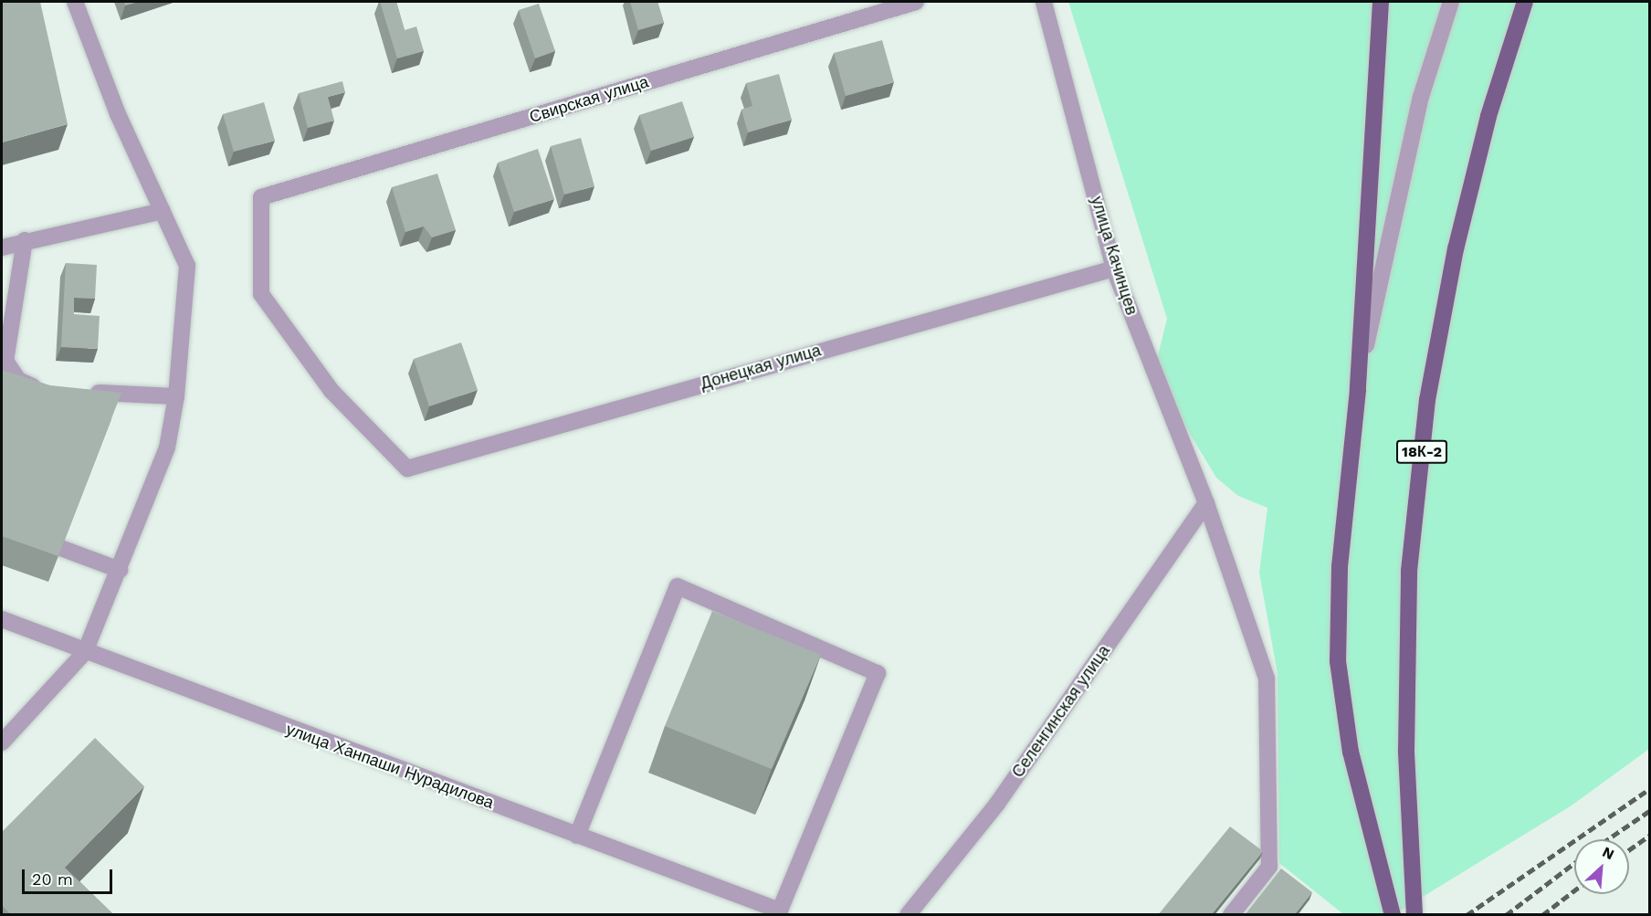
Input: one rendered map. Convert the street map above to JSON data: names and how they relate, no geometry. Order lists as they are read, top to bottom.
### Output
{
  "streets": {
    "main road": ["18К-2"],
    "street": [
      "Свирская улица",
      "улица Качинцев",
      "Донецкая улица",
      "Селенгинская улица",
      "улица Ханпаши Нурадилова"
    ]
  },
  "crossings": [
    ["Свирская улица", "Донецкая улица"],
    ["улица Качинцев", "Донецкая улица"],
    ["улица Качинцев", "Селенгинская улица"]
  ],
  "scale_bar": "20 m",
  "north": "top right"
}
